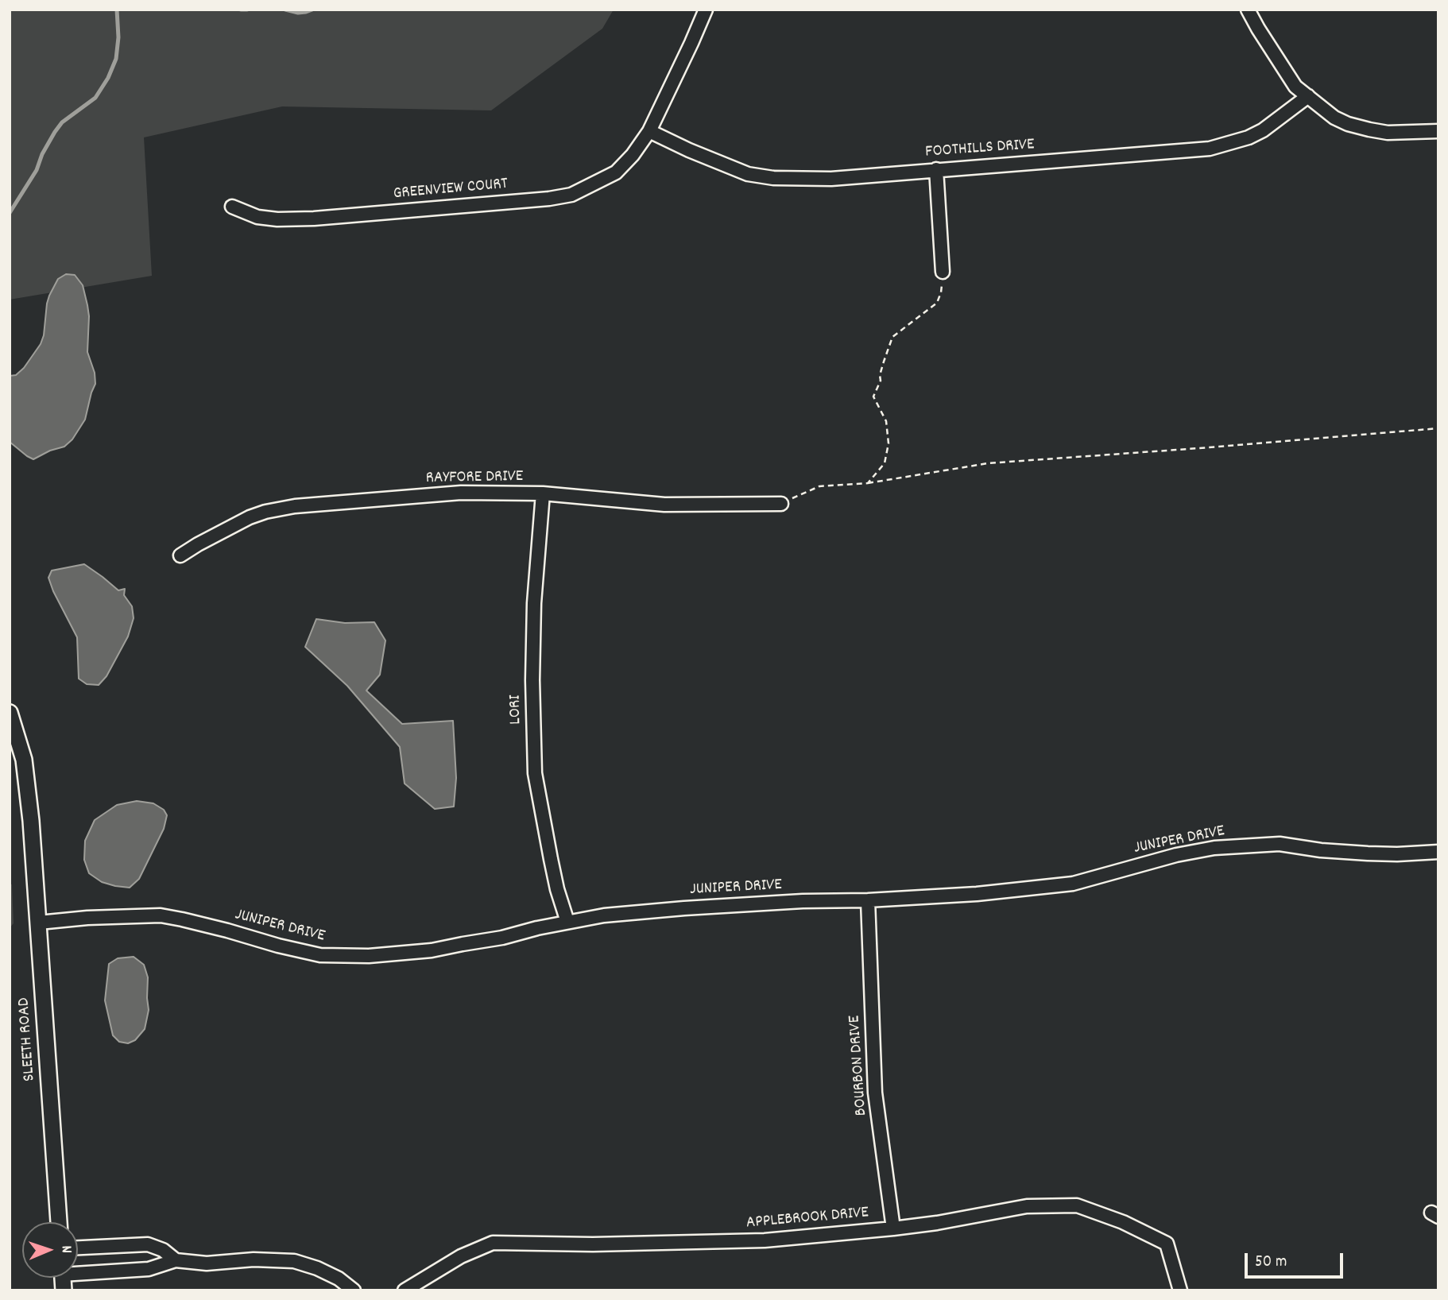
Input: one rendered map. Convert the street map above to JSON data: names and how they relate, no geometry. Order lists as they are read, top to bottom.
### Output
{
  "streets": {
    "street": [
      "FOOTHILLS DRIVE",
      "GREENVIEW COURT",
      "RAYFORE DRIVE",
      "LORI",
      "JUNIPER DRIVE",
      "SLEETH ROAD",
      "BOURBON DRIVE",
      "APPLEBROOK DRIVE"
    ]
  },
  "crossings": [
    ["FOOTHILLS DRIVE", "GREENVIEW COURT"],
    ["RAYFORE DRIVE", "LORI"],
    ["LORI", "JUNIPER DRIVE"],
    ["JUNIPER DRIVE", "SLEETH ROAD"],
    ["JUNIPER DRIVE", "BOURBON DRIVE"],
    ["BOURBON DRIVE", "APPLEBROOK DRIVE"]
  ],
  "scale_bar": "50 m",
  "north": "right"
}
